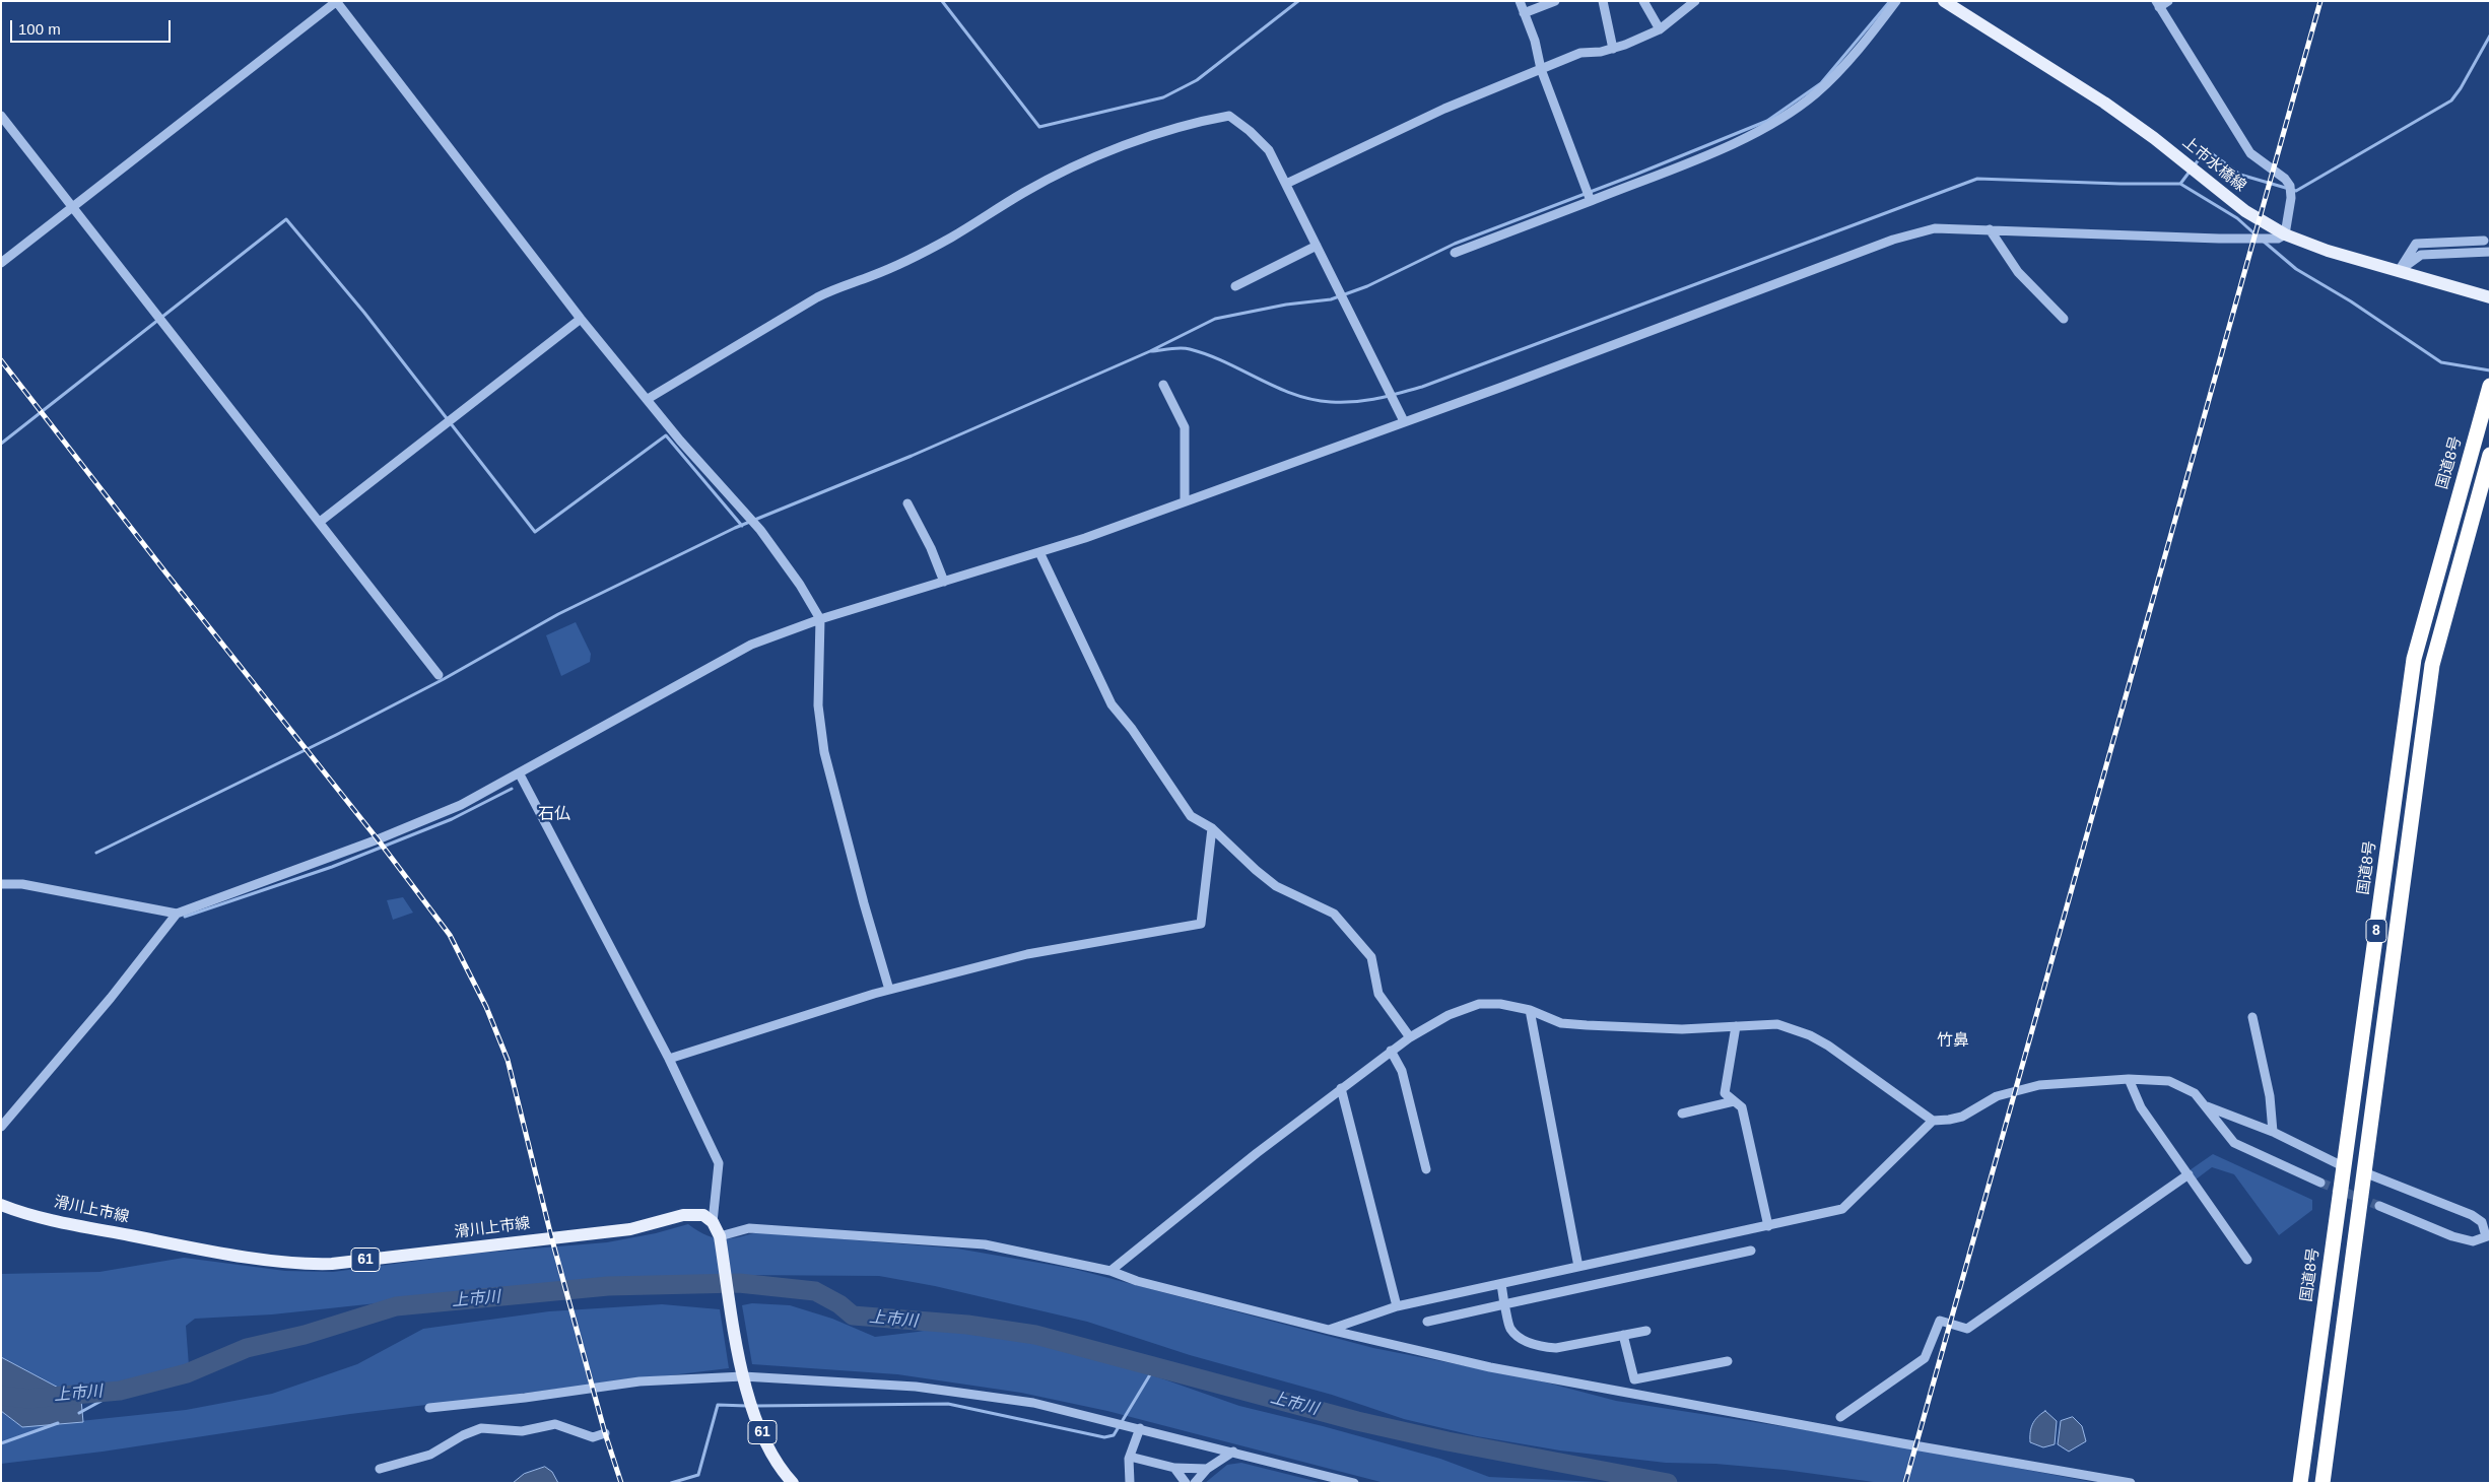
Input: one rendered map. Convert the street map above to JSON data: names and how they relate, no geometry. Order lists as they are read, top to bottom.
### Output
{
  "streets": {
    "highway": ["国道8号", "8"],
    "main road": ["上市水橋線", "滑川上市線", "61"]
  },
  "crossings": [
    ["滑川上市線", "61"]
  ],
  "districts": ["石仏", "竹鼻"],
  "water": ["上市川"],
  "scale_bar": "100 m"
}
